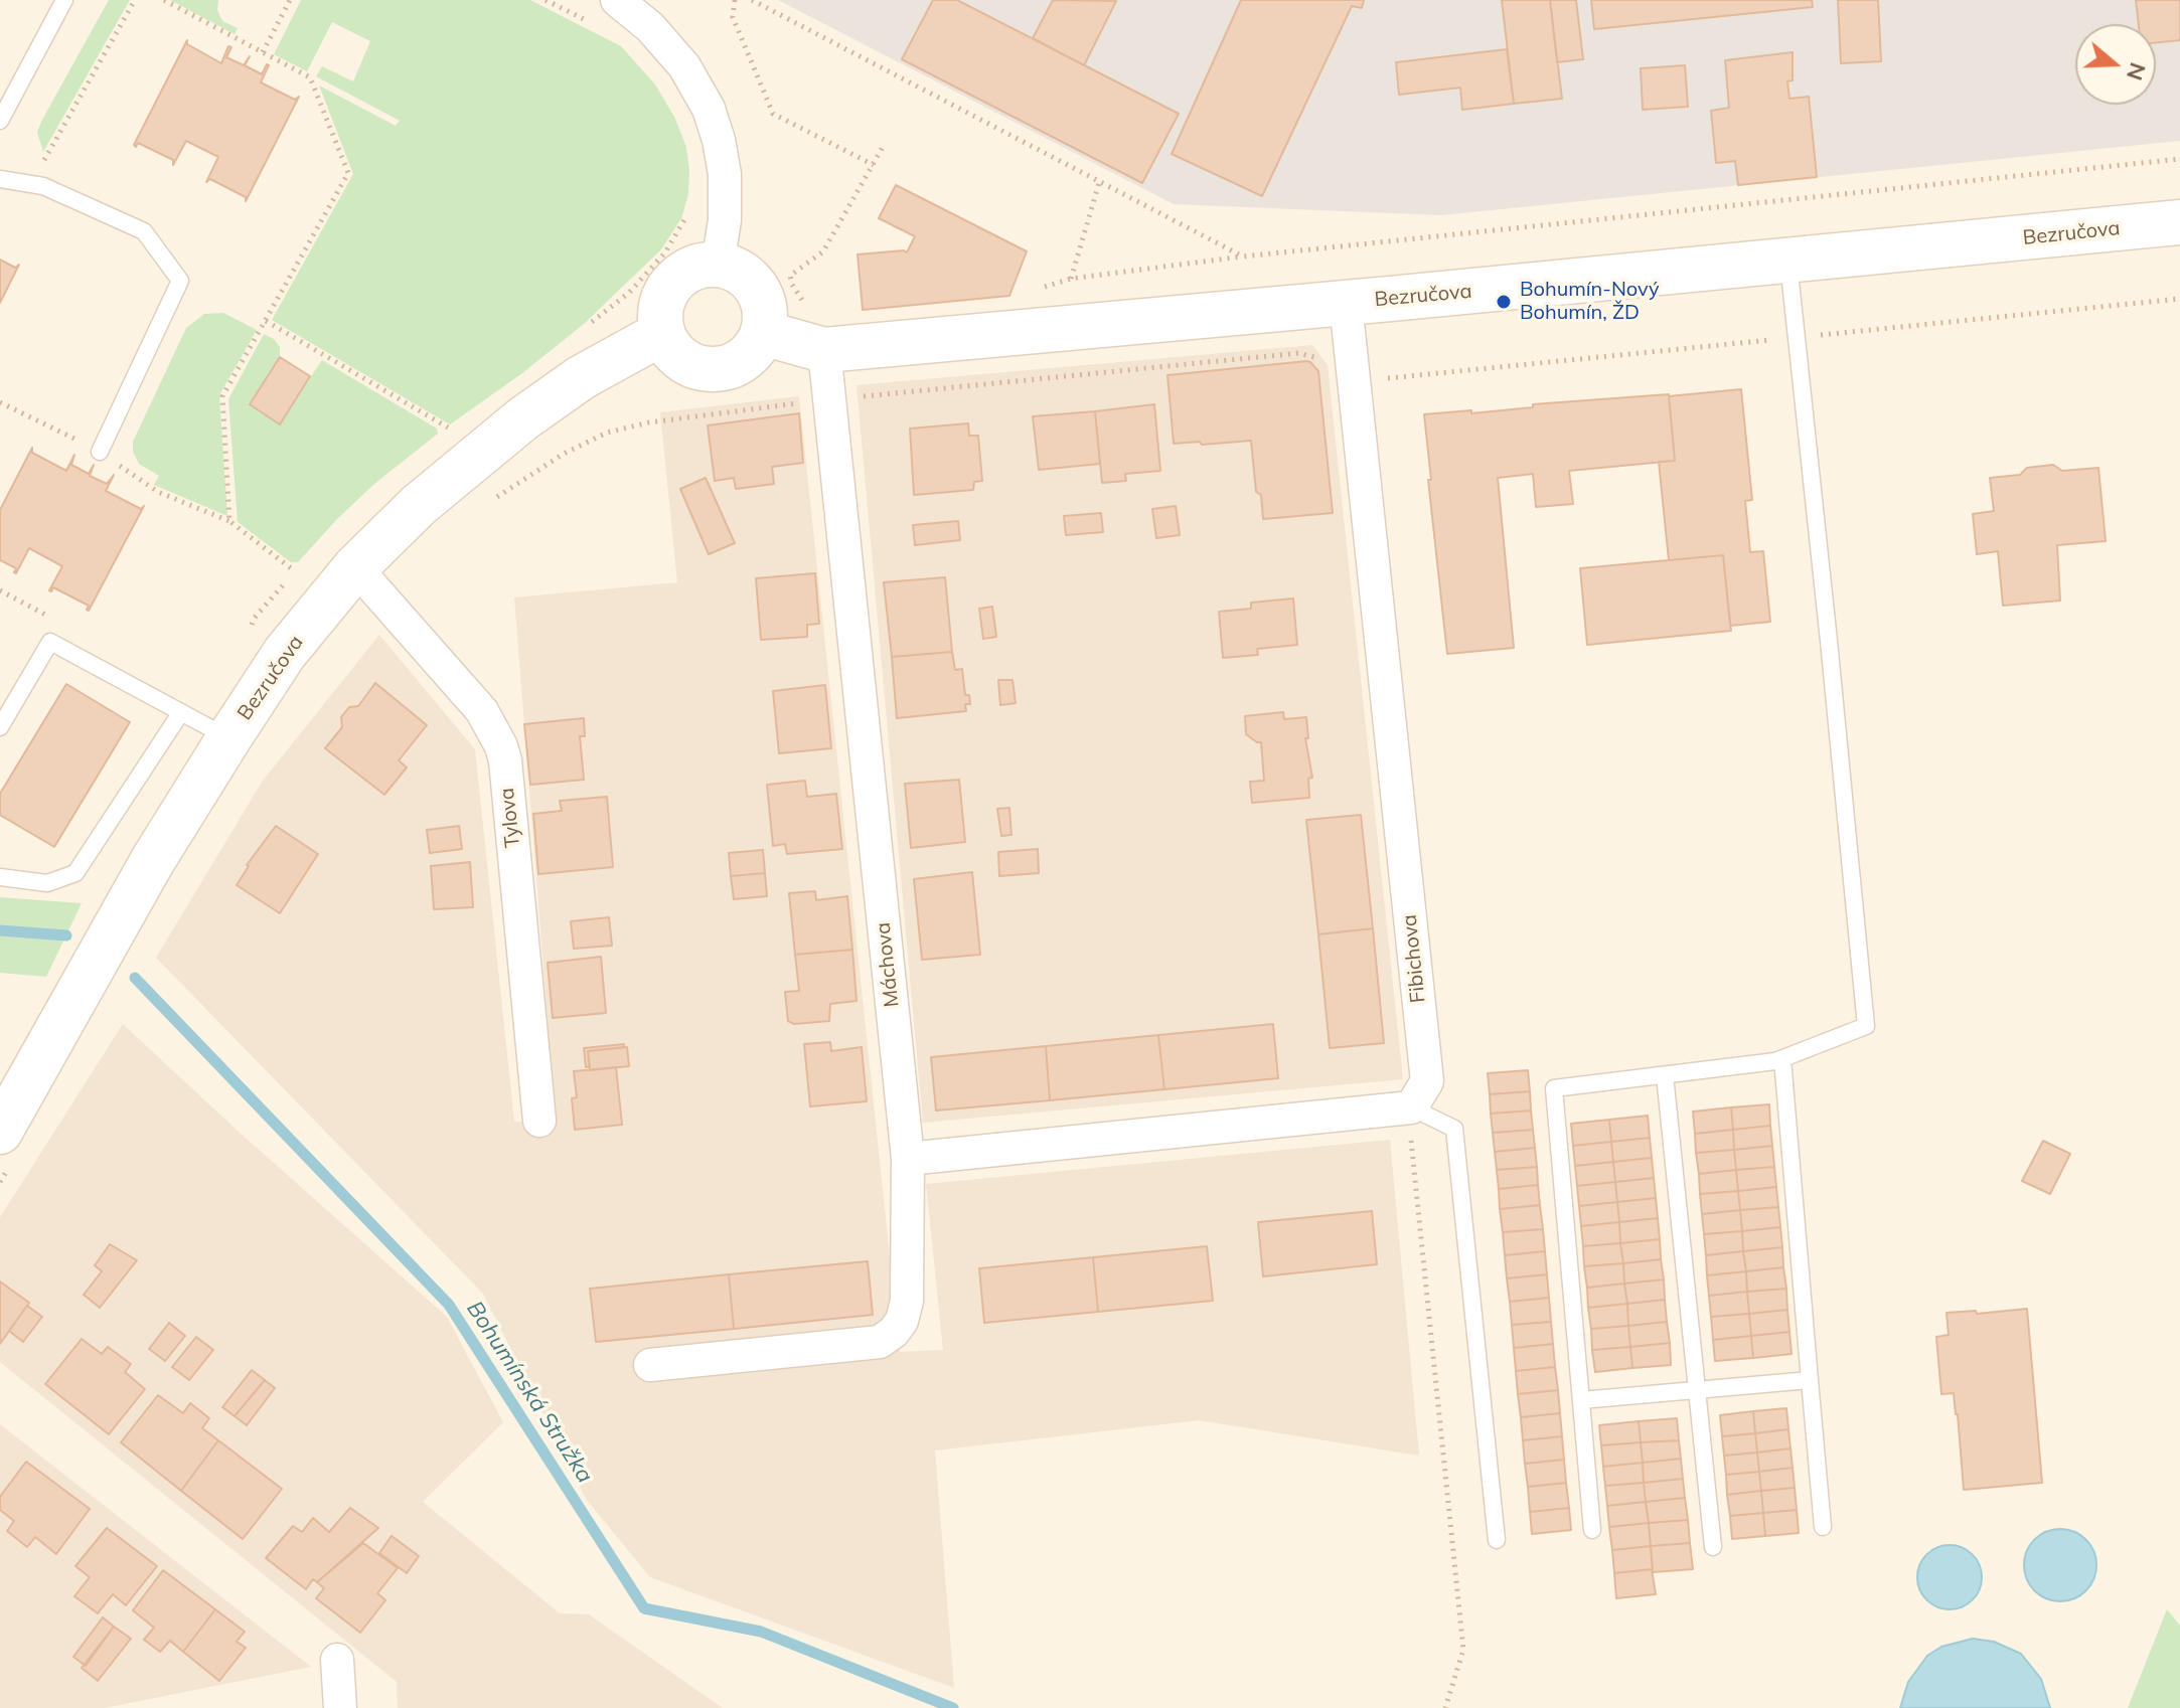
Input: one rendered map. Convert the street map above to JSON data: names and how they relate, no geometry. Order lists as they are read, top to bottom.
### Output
{
  "streets": {
    "main road": ["Bezručova"],
    "street": ["Tylova", "Fibichova", "Máchova"]
  },
  "crossings": [
    ["Bezručova", "Tylova"],
    ["Bezručova", "Fibichova"],
    ["Bezručova", "Máchova"]
  ],
  "water": ["Bohumínská Stružka"],
  "places": ["Bohumín-Nový Bohumín, ŽD"],
  "north": "right"
}
